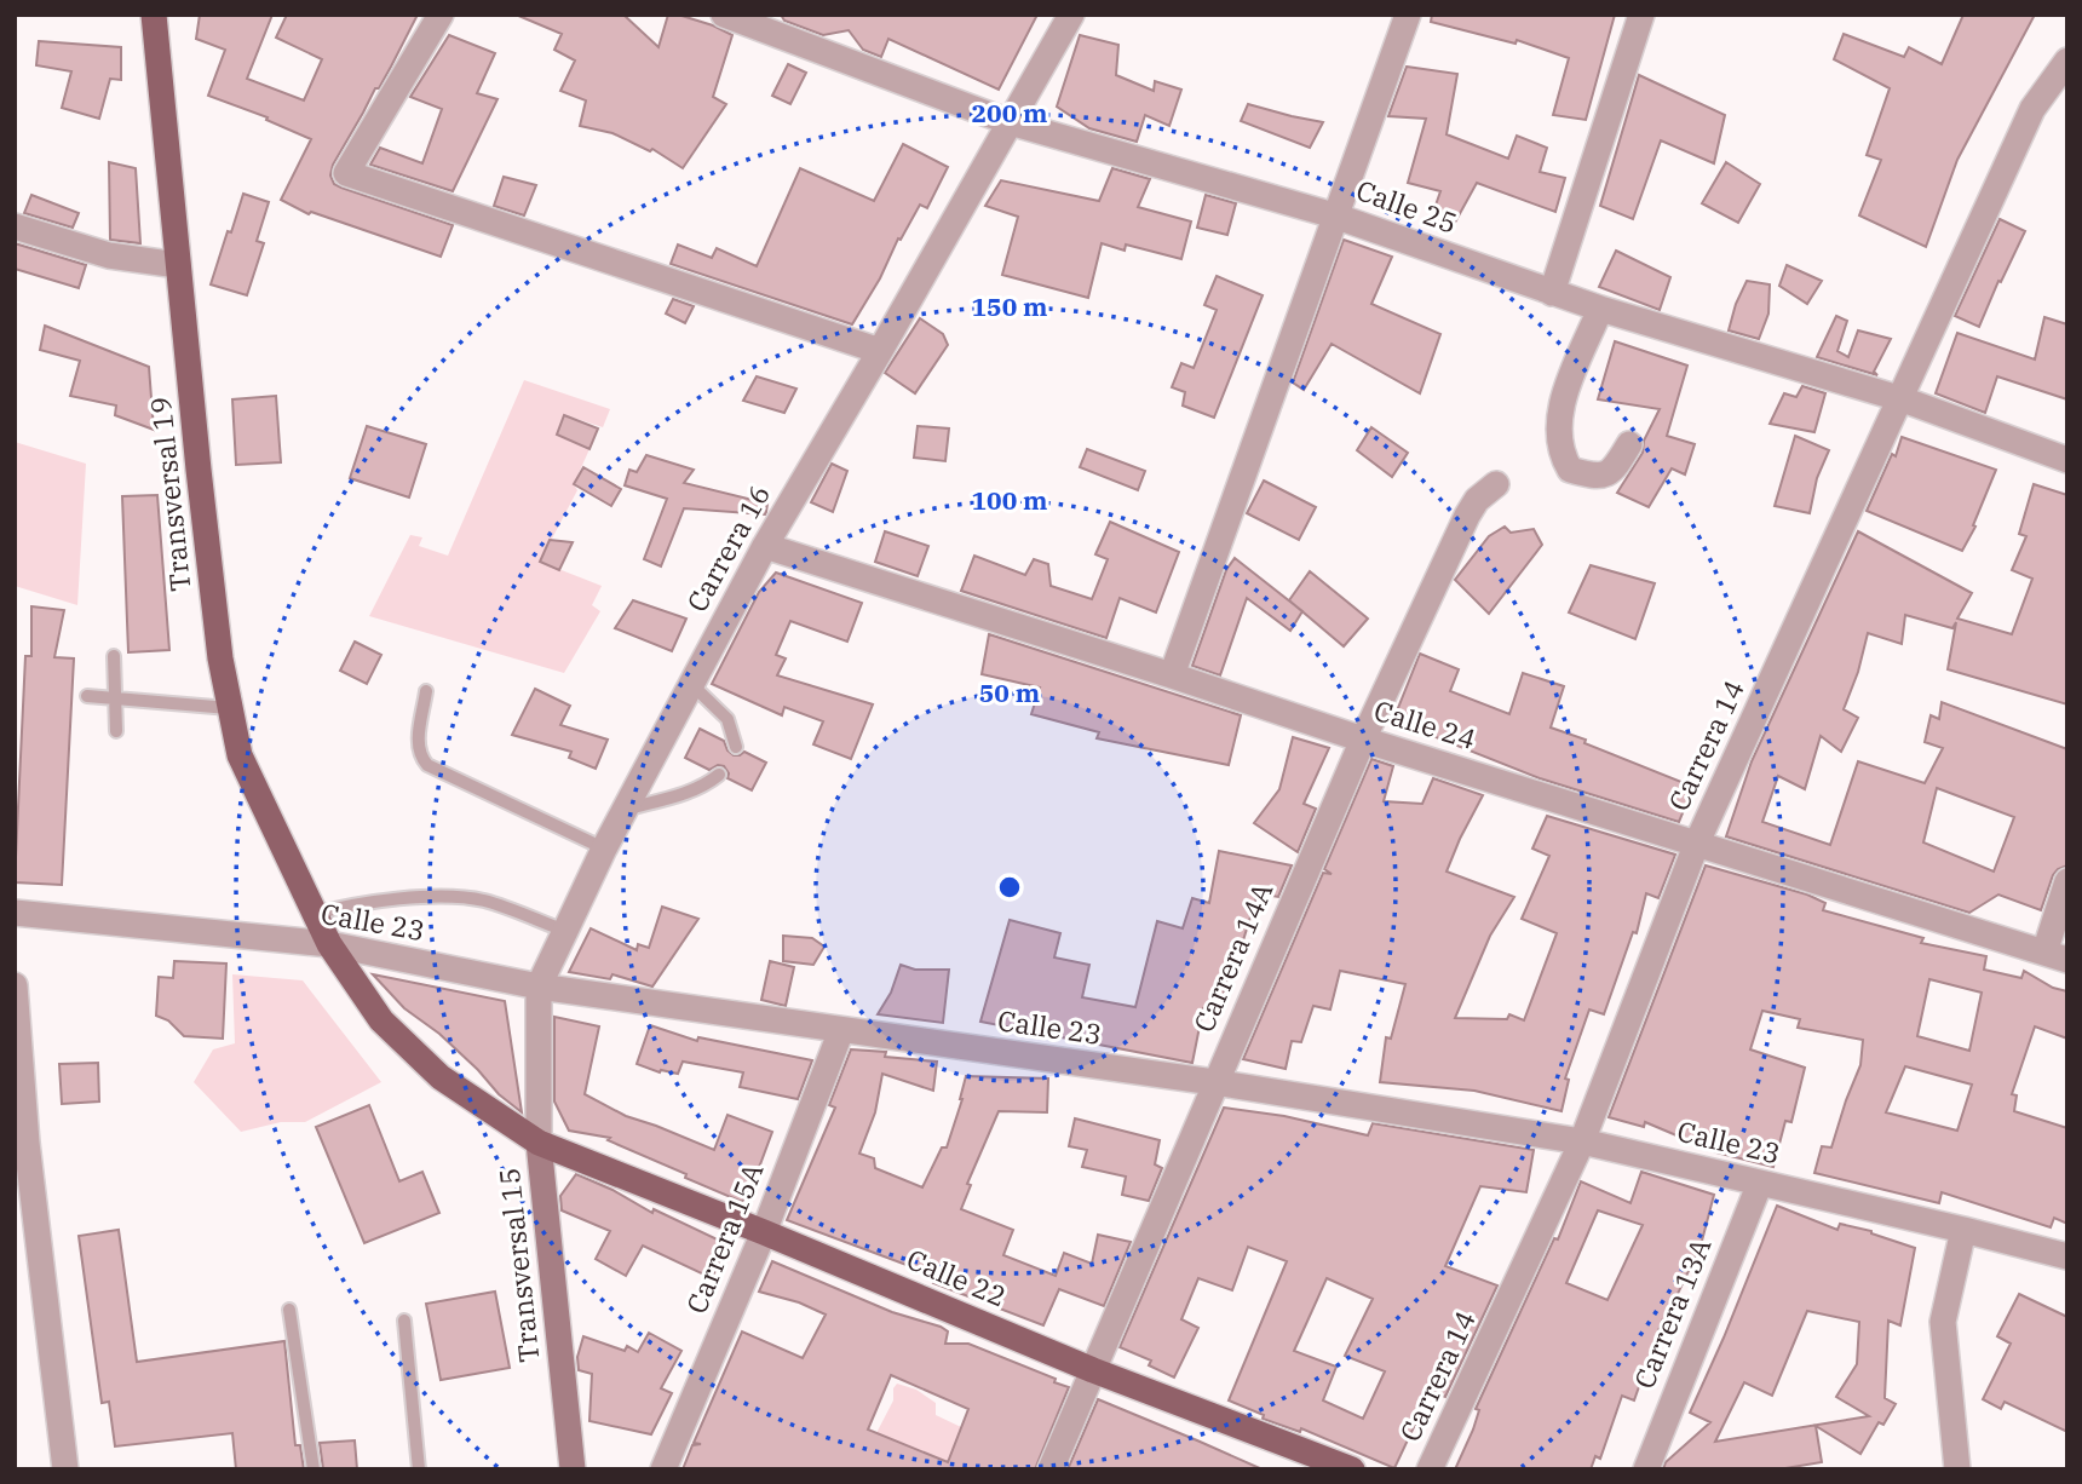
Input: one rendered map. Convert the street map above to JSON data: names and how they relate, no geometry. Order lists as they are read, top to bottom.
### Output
{
  "streets": {
    "main road": ["Transversal 19", "Transversal 15", "Calle 22"],
    "street": [
      "Calle 25",
      "Carrera 16",
      "Calle 24",
      "Carrera 14",
      "Calle 23",
      "Carrera 14A",
      "Carrera 15A",
      "Carrera 13A"
    ]
  },
  "crossings": [
    ["Calle 25", "Carrera 16"],
    ["Calle 25", "Carrera 14"],
    ["Transversal 19", "Calle 23"],
    ["Transversal 19", "Transversal 15"],
    ["Carrera 16", "Calle 24"],
    ["Carrera 16", "Calle 23"],
    ["Carrera 16", "Transversal 15"],
    ["Carrera 16", "Calle 22"],
    ["Calle 24", "Carrera 14"],
    ["Calle 24", "Carrera 14A"],
    ["Carrera 14", "Calle 23"],
    ["Calle 23", "Carrera 14A"],
    ["Calle 23", "Carrera 15A"],
    ["Calle 23", "Transversal 15"],
    ["Calle 23", "Carrera 13A"],
    ["Carrera 14A", "Calle 22"],
    ["Carrera 15A", "Calle 22"],
    ["Transversal 15", "Calle 22"]
  ],
  "rings": [
    "200 m",
    "150 m",
    "100 m",
    "50 m"
  ]
}
